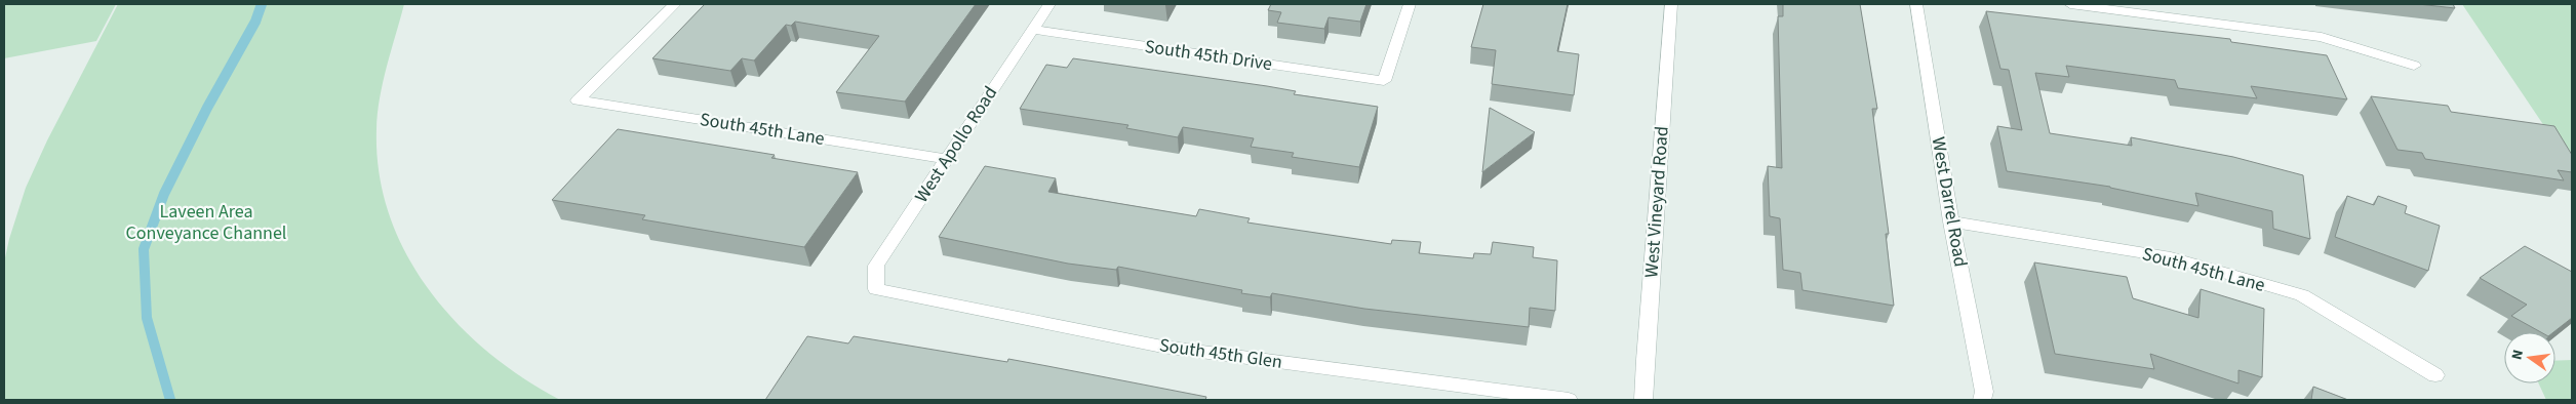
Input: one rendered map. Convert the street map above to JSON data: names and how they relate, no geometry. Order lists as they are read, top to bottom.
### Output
{
  "streets": {
    "street": [
      "South 45th Drive",
      "South 45th Lane",
      "West Apollo Road",
      "West Vineyard Road",
      "West Darrel Road",
      "South 45th Glen"
    ]
  },
  "crossings": [
    ["South 45th Drive", "West Apollo Road"],
    ["South 45th Lane", "West Apollo Road"],
    ["South 45th Lane", "West Darrel Road"],
    ["West Apollo Road", "South 45th Glen"]
  ],
  "parks": ["Laveen Area Conveyance Channel"],
  "north": "left"
}
